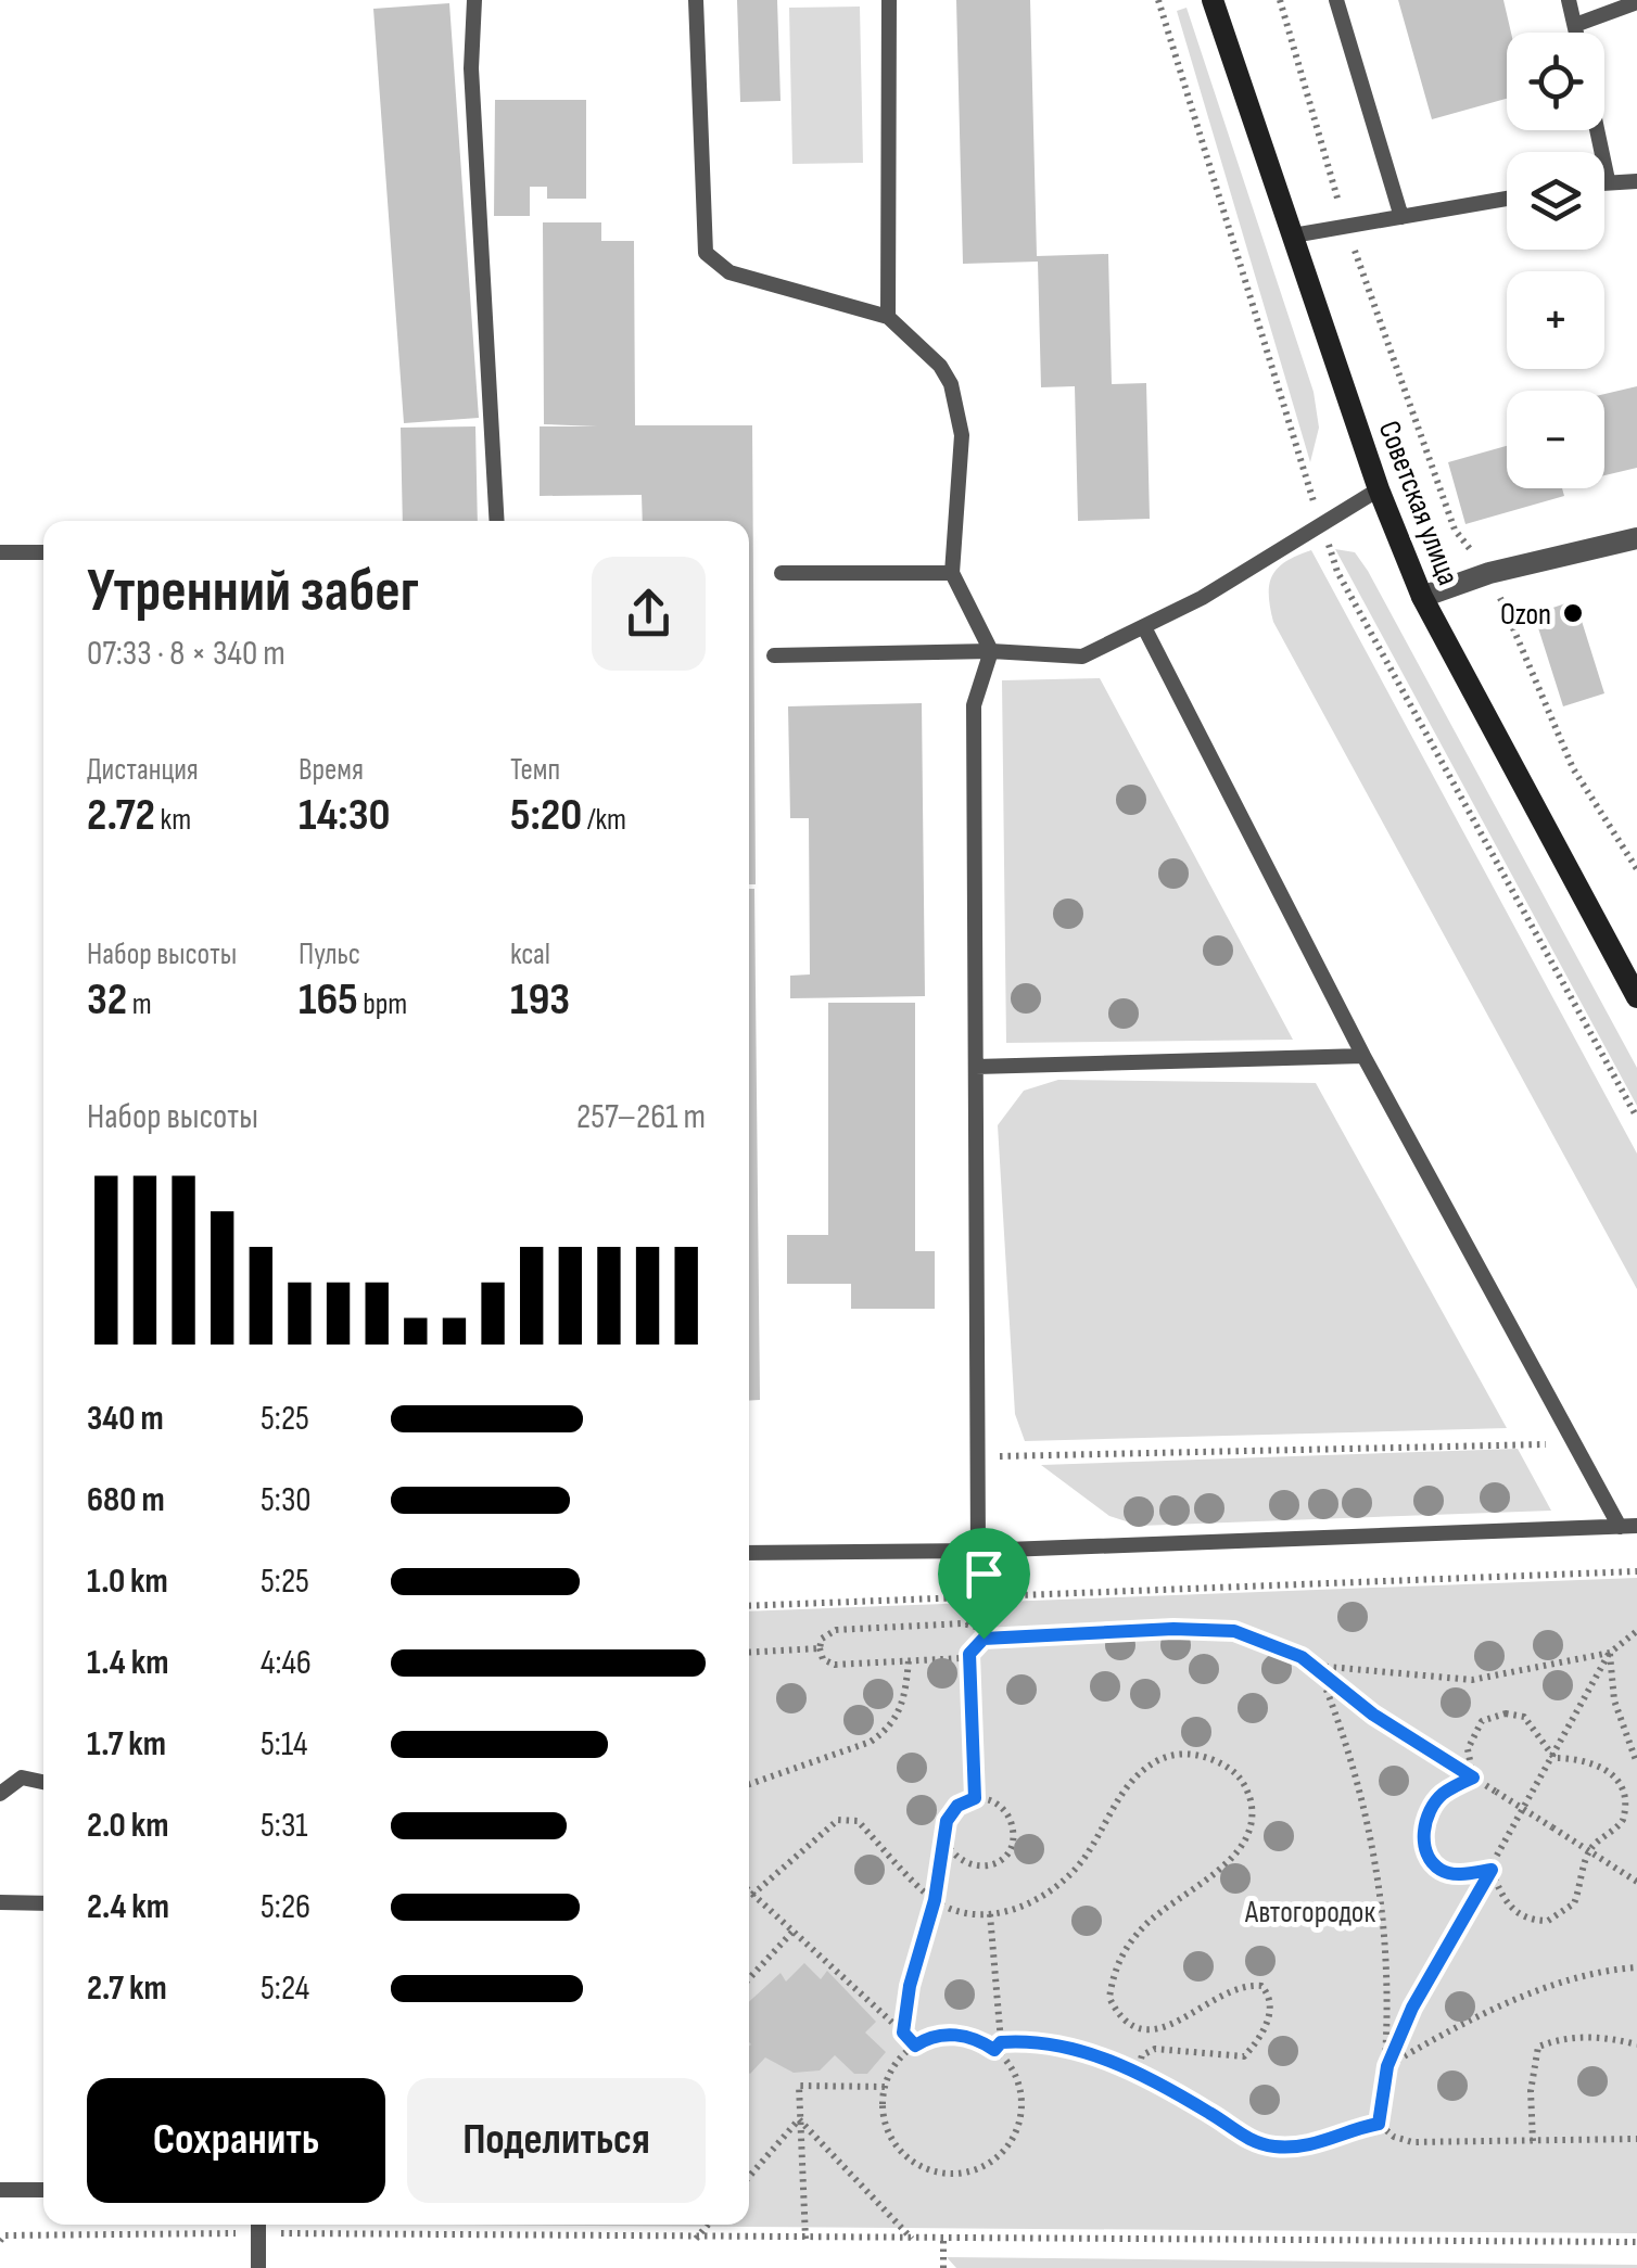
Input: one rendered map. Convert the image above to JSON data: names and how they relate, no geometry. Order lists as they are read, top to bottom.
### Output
{
  "streets": {
    "main road": ["Советская улица"]
  },
  "parks": ["Автогородок"],
  "places": ["Ozon"],
  "page": {
    "map_buttons": ["+", "−"],
    "heading": ["Утренний забег", "07:33 · 8 × 340 m"],
    "stats": [
      ["Дистанция", "2.72 km"],
      ["Время", "14:30"],
      ["Темп", "5:20 /km"],
      ["Набор высоты", "32 m"],
      ["Пульс", "165 bpm"],
      ["kcal", "193"]
    ],
    "chart": ["Набор высоты", "257–261 m"],
    "list": [
      {
        "name": "340 m",
        "note": "5:25"
      },
      {
        "name": "680 m",
        "note": "5:30"
      },
      {
        "name": "1.0 km",
        "note": "5:25"
      },
      {
        "name": "1.4 km",
        "note": "4:46"
      },
      {
        "name": "1.7 km",
        "note": "5:14"
      },
      {
        "name": "2.0 km",
        "note": "5:31"
      },
      {
        "name": "2.4 km",
        "note": "5:26"
      },
      {
        "name": "2.7 km",
        "note": "5:24"
      }
    ],
    "buttons": ["Сохранить", "Поделиться"]
  }
}
